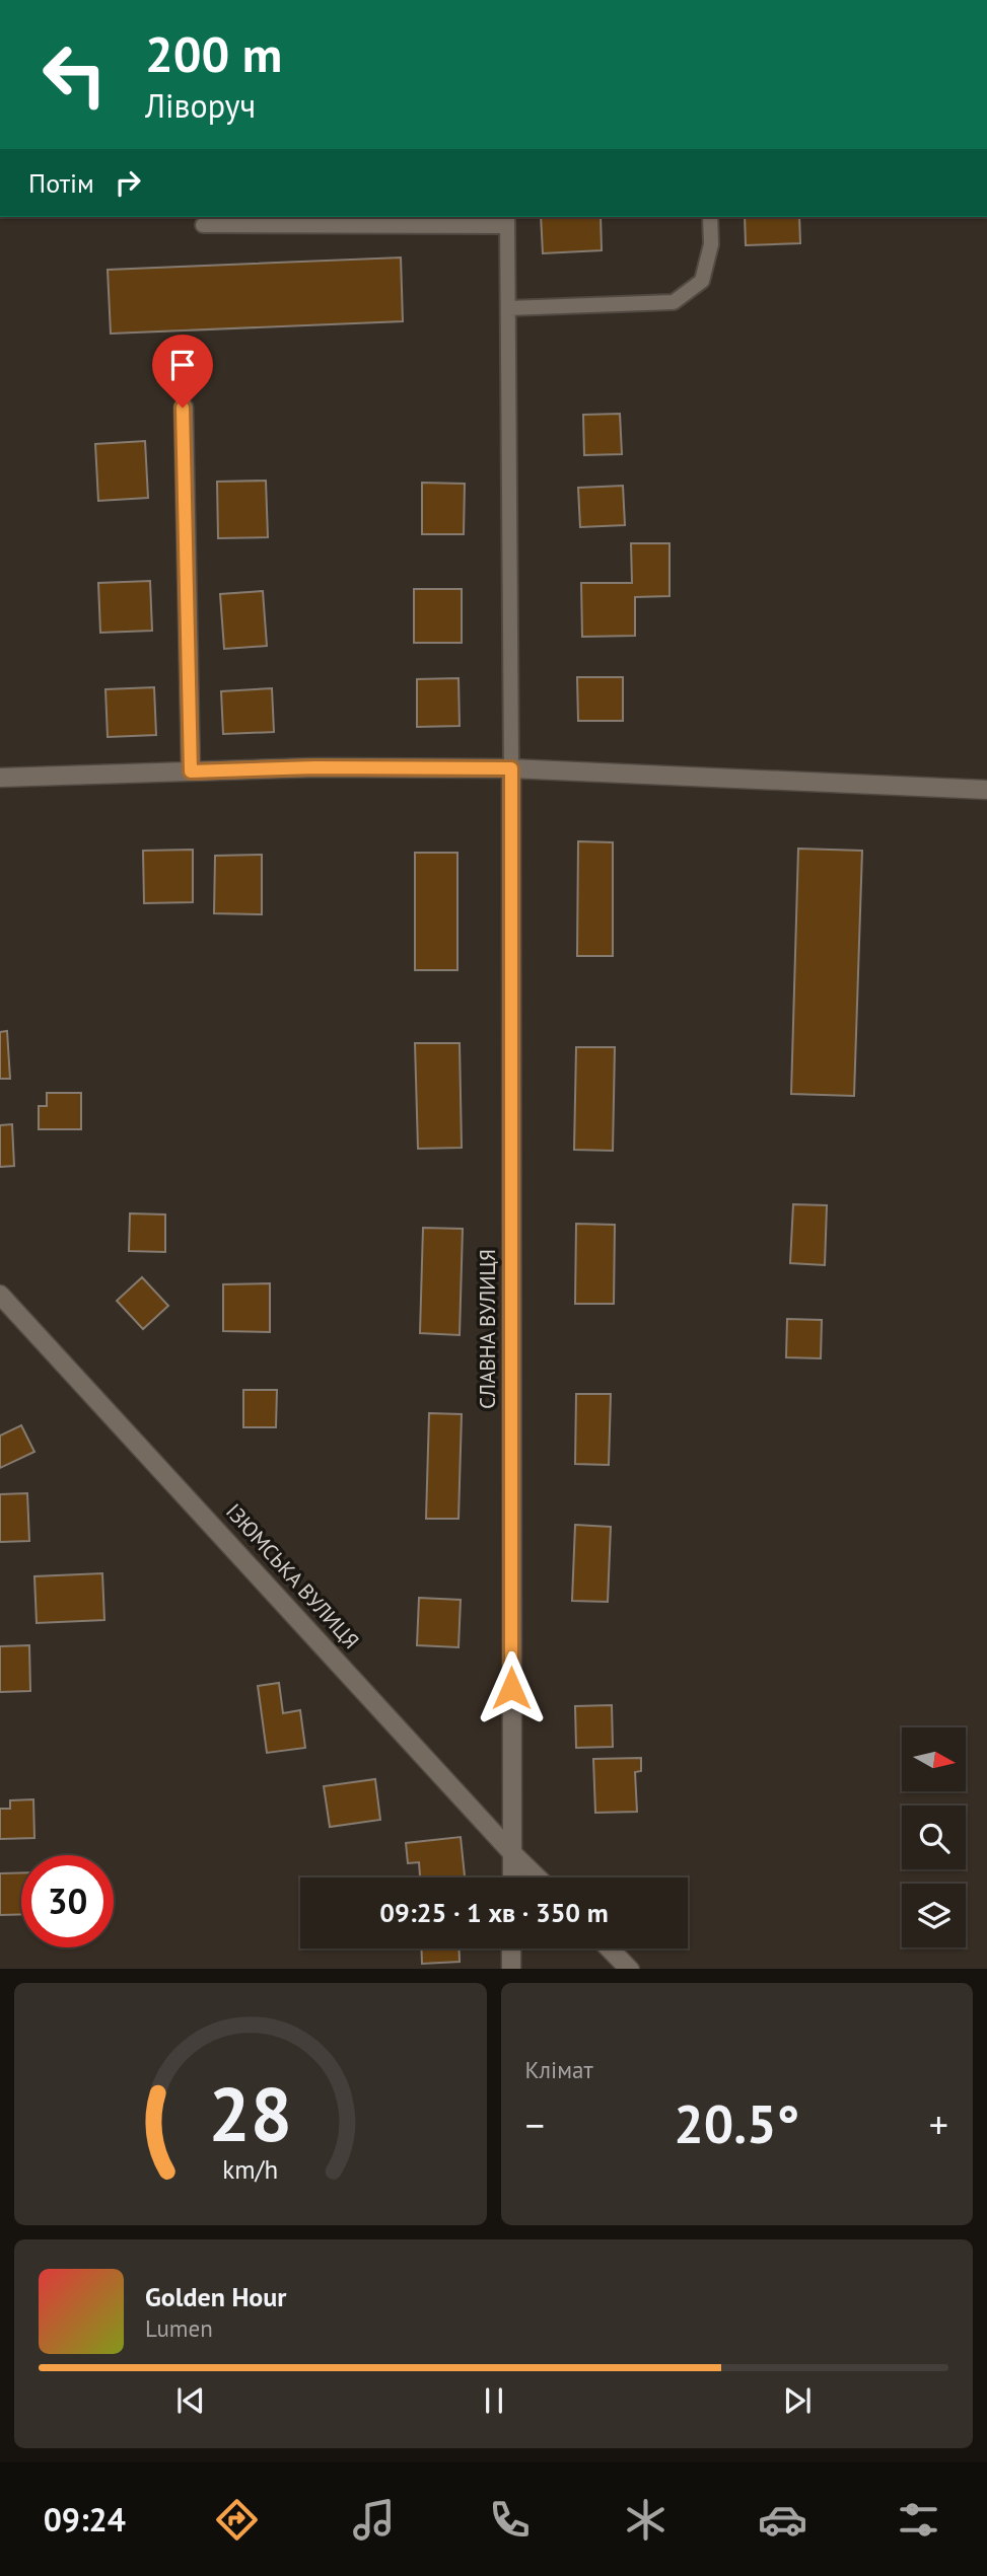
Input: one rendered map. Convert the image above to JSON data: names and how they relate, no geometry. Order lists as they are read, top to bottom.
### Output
{
  "streets": {
    "street": ["СЛАВНА ВУЛИЦЯ", "ІЗЮМСЬКА ВУЛИЦЯ"]
  },
  "crossings": [
    ["СЛАВНА ВУЛИЦЯ", "ІЗЮМСЬКА ВУЛИЦЯ"]
  ],
  "north": "right",
  "page": {
    "turn": ["200 m", "Ліворуч"],
    "then": "Потім",
    "limit": "30",
    "trip": "09:25 · 1 хв · 350 m",
    "tile": "Клімат",
    "heat": ["−", "20.5°", "+"],
    "song": ["Golden Hour", "Lumen"],
    "tabs": "09:24",
    "gauge": ["28", "km/h"]
  }
}
